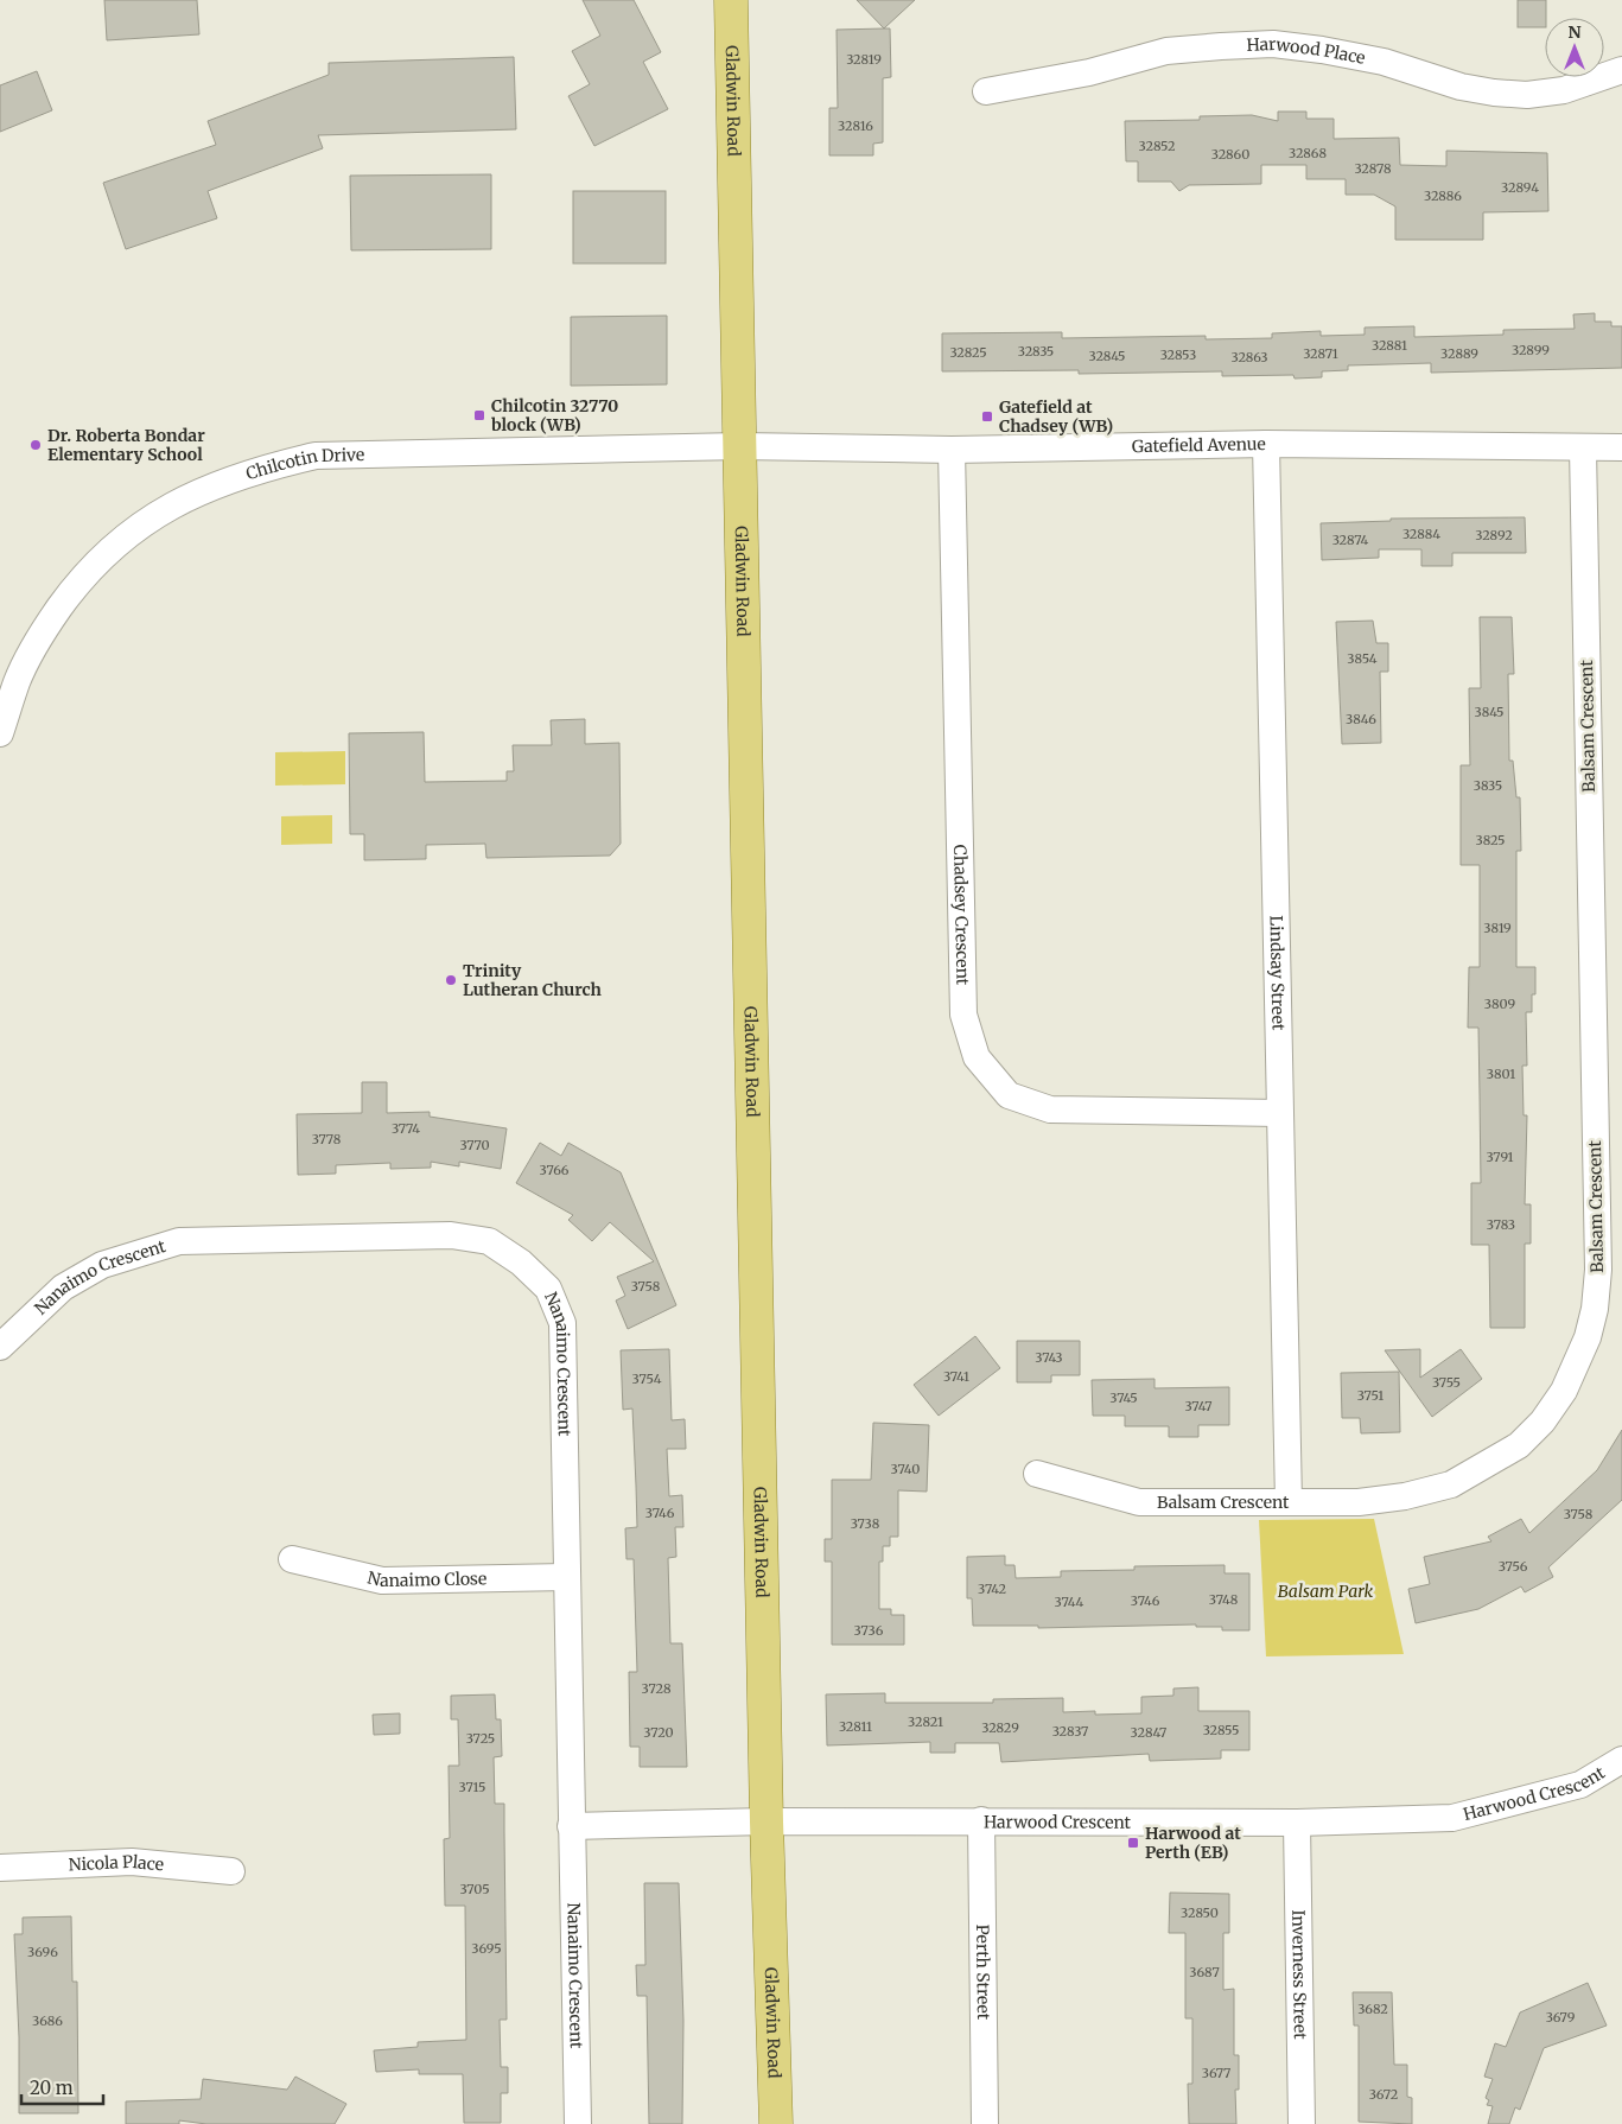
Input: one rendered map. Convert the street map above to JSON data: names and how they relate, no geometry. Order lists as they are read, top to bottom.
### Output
{
  "streets": {
    "main road": ["Gladwin Road"],
    "street": [
      "Harwood Place",
      "Gatefield Avenue",
      "Chilcotin Drive",
      "Balsam Crescent",
      "Chadsey Crescent",
      "Lindsay Street",
      "Nanaimo Crescent",
      "Nanaimo Close",
      "Harwood Crescent",
      "Nicola Place",
      "Perth Street",
      "Inverness Street"
    ]
  },
  "crossings": [
    ["Gladwin Road", "Gatefield Avenue"],
    ["Gladwin Road", "Chilcotin Drive"],
    ["Gladwin Road", "Harwood Crescent"],
    ["Gatefield Avenue", "Chilcotin Drive"],
    ["Gatefield Avenue", "Balsam Crescent"],
    ["Gatefield Avenue", "Chadsey Crescent"],
    ["Gatefield Avenue", "Lindsay Street"],
    ["Balsam Crescent", "Lindsay Street"],
    ["Chadsey Crescent", "Lindsay Street"],
    ["Nanaimo Crescent", "Nanaimo Close"],
    ["Harwood Crescent", "Perth Street"],
    ["Harwood Crescent", "Inverness Street"]
  ],
  "parks": ["Balsam Park"],
  "places": {
    "transit": ["Chilcotin 32770 block (WB)", "Gatefield at Chadsey (WB)", "Harwood at Perth (EB)"],
    "other": ["Dr. Roberta Bondar Elementary School", "Trinity Lutheran Church"]
  },
  "house_numbers": [
    "32819",
    "32816",
    "32852",
    "32868",
    "32860",
    "32878",
    "32894",
    "32886",
    "32881",
    "32899",
    "32835",
    "32825",
    "32871",
    "32889",
    "32853",
    "32845",
    "32863",
    "32884",
    "32892",
    "32874",
    "3854",
    "3845",
    "3846",
    "3835",
    "3825",
    "3819",
    "3809",
    "3801",
    "3774",
    "3778",
    "3770",
    "3791",
    "3766",
    "3783",
    "3758",
    "3743",
    "3741",
    "3754",
    "3755",
    "3751",
    "3745",
    "3747",
    "3740",
    "3746",
    "3758",
    "3738",
    "3756",
    "3742",
    "3748",
    "3746",
    "3744",
    "3736",
    "3728",
    "32821",
    "32811",
    "32829",
    "32855",
    "32837",
    "3720",
    "32847",
    "3725",
    "3715",
    "3705",
    "32850",
    "3695",
    "3696",
    "3687",
    "3682",
    "3679",
    "3686",
    "3677",
    "3672"
  ],
  "scale_bar": "20 m",
  "north": "top"
}
